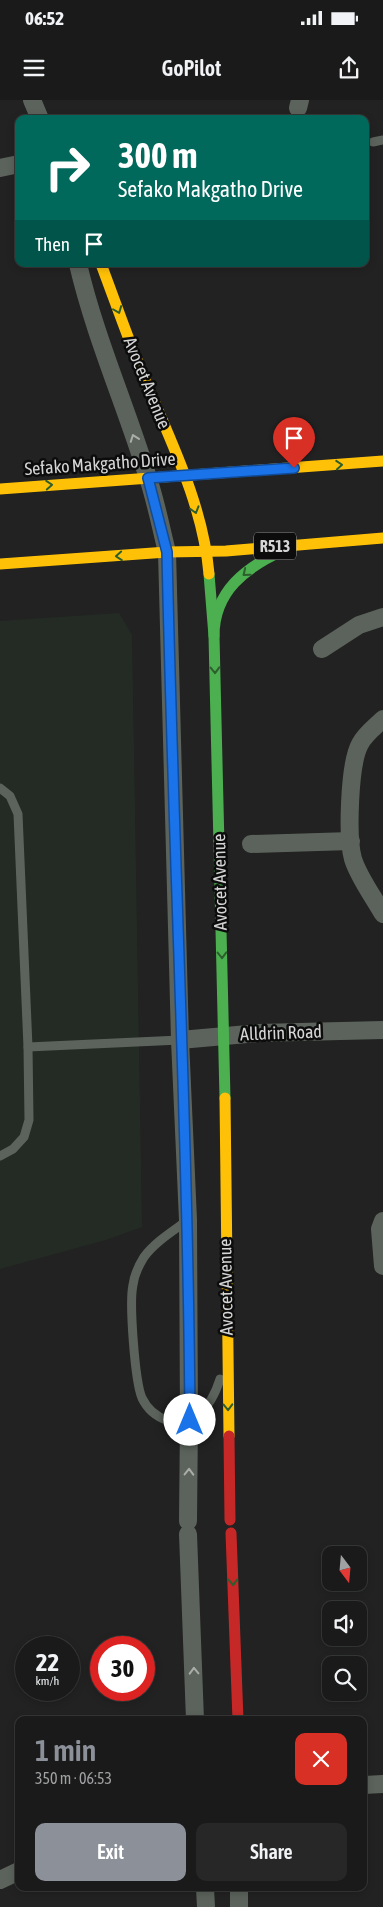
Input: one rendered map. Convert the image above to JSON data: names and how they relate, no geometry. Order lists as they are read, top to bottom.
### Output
{
  "streets": {
    "street": [
      "Avocet Avenue",
      "Sefako Makgatho Drive",
      "R513",
      "Alldrin Road"
    ]
  },
  "crossings": [
    ["Avocet Avenue", "Sefako Makgatho Drive"],
    ["Avocet Avenue", "R513"],
    ["Avocet Avenue", "Alldrin Road"]
  ],
  "north": "bottom",
  "page": {
    "status": "06:52",
    "header": "GoPilot",
    "turn": ["300 m", "Sefako Makgatho Drive"],
    "then": "Then",
    "speed": "22 km/h",
    "limit": "30",
    "heading": ["1 min", "350 m · 06:53"],
    "buttons": ["Exit", "Share"]
  }
}
